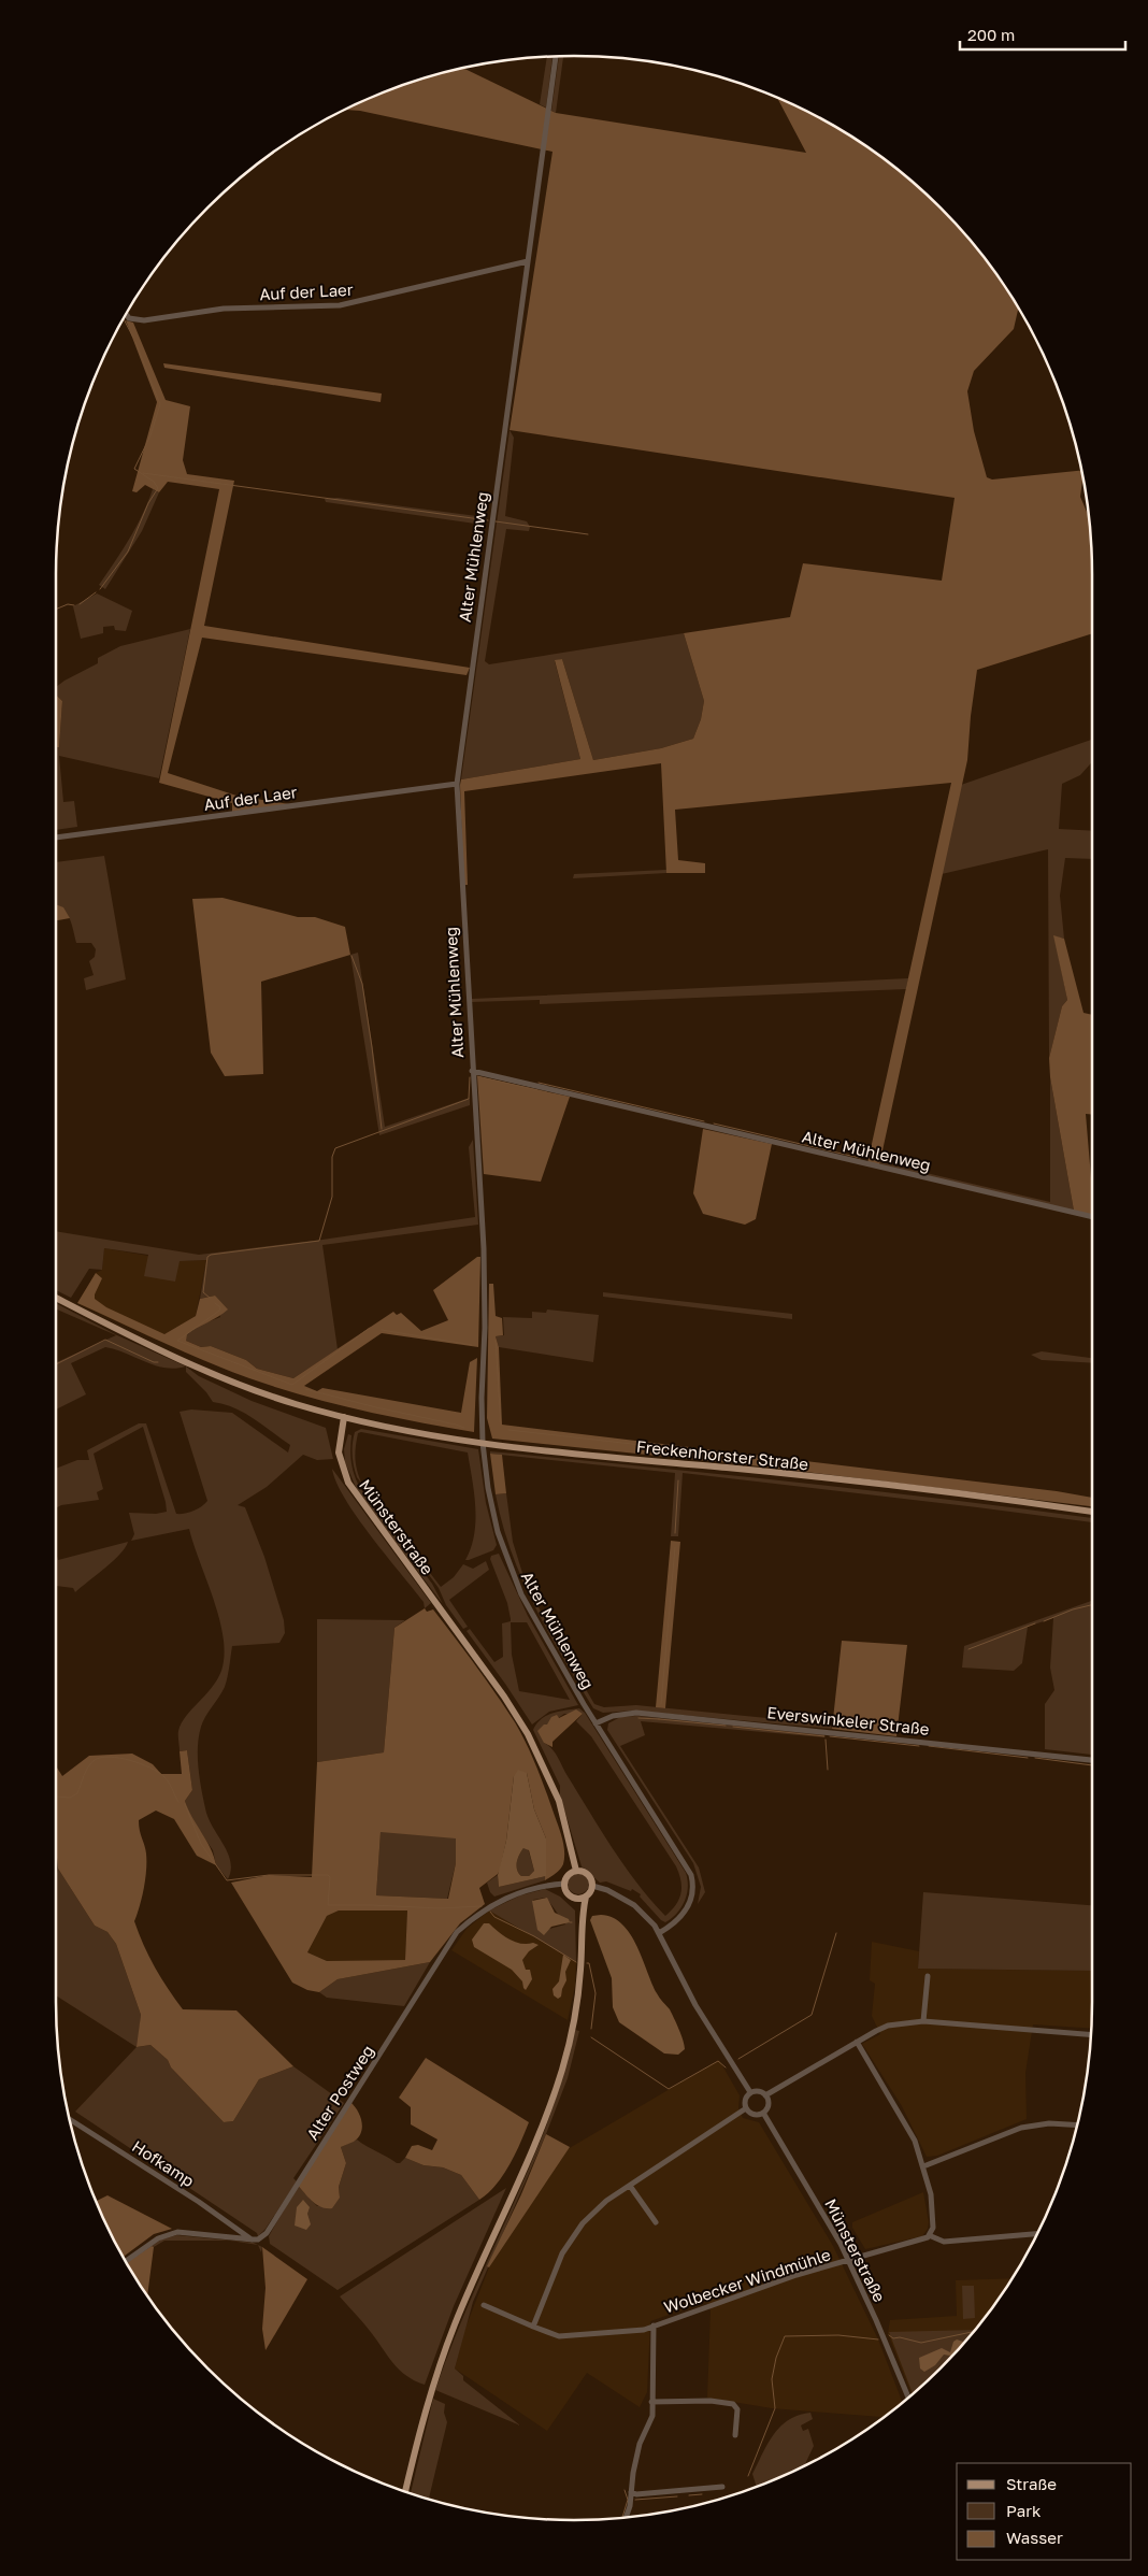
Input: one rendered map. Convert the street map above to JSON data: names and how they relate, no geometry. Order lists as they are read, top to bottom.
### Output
{
  "streets": {
    "main road": ["Freckenhorster Straße", "Münsterstraße"],
    "street": [
      "Auf der Laer",
      "Alter Mühlenweg",
      "Everswinkeler Straße",
      "Alter Postweg",
      "Hofkamp",
      "Wolbecker Windmühle"
    ]
  },
  "crossings": [
    ["Auf der Laer", "Alter Mühlenweg"],
    ["Alter Mühlenweg", "Everswinkeler Straße"],
    ["Freckenhorster Straße", "Münsterstraße"],
    ["Münsterstraße", "Alter Postweg"],
    ["Münsterstraße", "Wolbecker Windmühle"],
    ["Alter Postweg", "Hofkamp"]
  ],
  "legend": ["Straße", "Park", "Wasser"],
  "scale_bar": "200 m"
}
